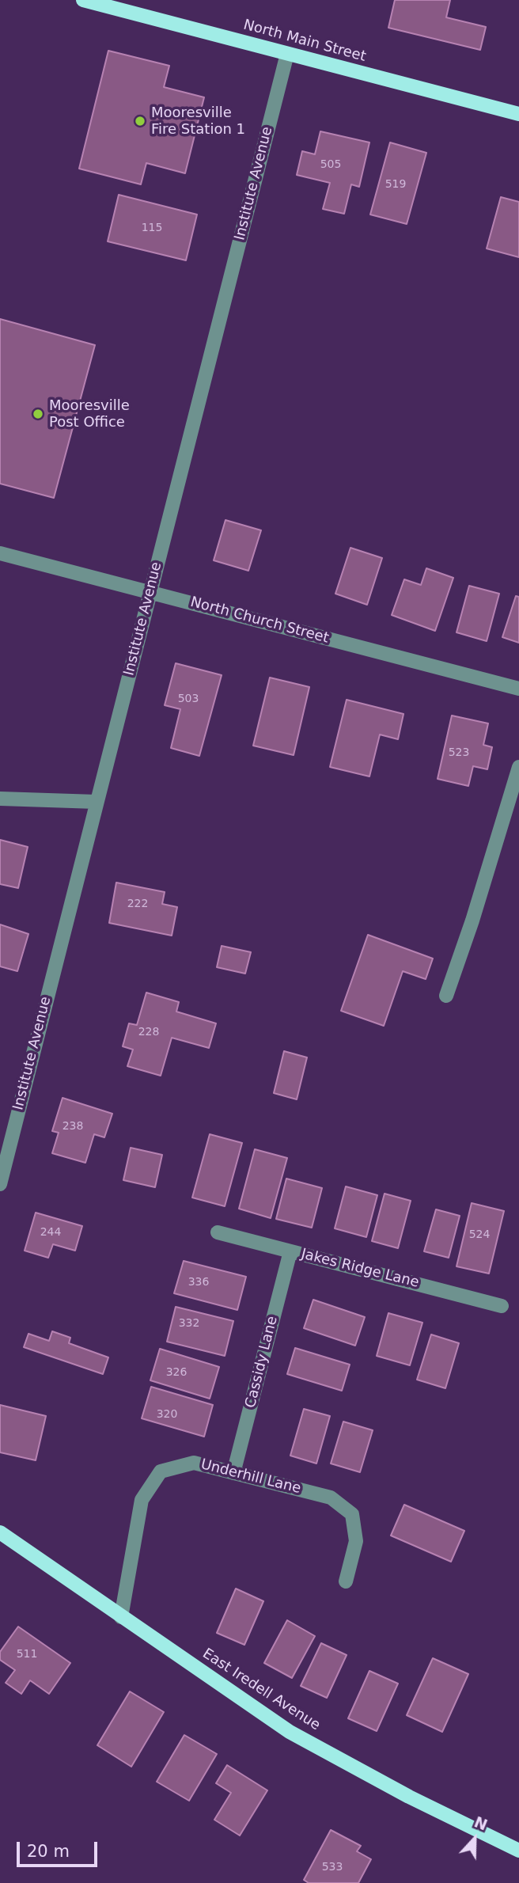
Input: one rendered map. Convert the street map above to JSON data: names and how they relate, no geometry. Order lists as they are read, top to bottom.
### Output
{
  "streets": {
    "main road": ["North Main Street", "East Iredell Avenue"],
    "street": [
      "Institute Avenue",
      "North Church Street",
      "Jakes Ridge Lane",
      "Cassidy Lane",
      "Underhill Lane"
    ]
  },
  "crossings": [
    ["North Main Street", "Institute Avenue"],
    ["Institute Avenue", "North Church Street"],
    ["Jakes Ridge Lane", "Cassidy Lane"],
    ["Cassidy Lane", "Underhill Lane"],
    ["Underhill Lane", "East Iredell Avenue"]
  ],
  "places": ["Mooresville Fire Station 1", "Mooresville Post Office"],
  "house_numbers": [
    "505",
    "519",
    "115",
    "503",
    "523",
    "222",
    "228",
    "238",
    "244",
    "524",
    "336",
    "332",
    "326",
    "320",
    "511",
    "533"
  ],
  "scale_bar": "20 m",
  "north": "top"
}
